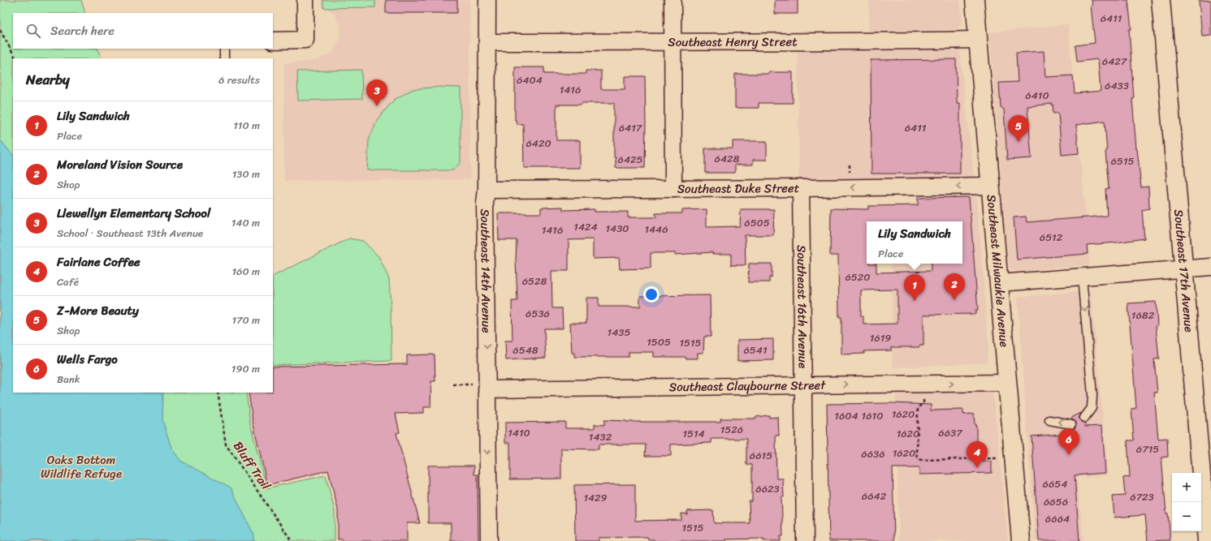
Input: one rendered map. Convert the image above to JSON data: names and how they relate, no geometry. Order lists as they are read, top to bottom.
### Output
{
  "streets": {
    "main road": ["Southeast 17th Avenue", "Southeast Milwaukie Avenue"],
    "street": [
      "Southeast Henry Street",
      "Southeast Duke Street",
      "Southeast 14th Avenue",
      "Southeast 16th Avenue",
      "Southeast Claybourne Street"
    ],
    "path": ["Bluff Trail"]
  },
  "crossings": [
    ["Southeast Henry Street", "Southeast 14th Avenue"],
    ["Southeast Henry Street", "Southeast Milwaukie Avenue"],
    ["Southeast Duke Street", "Southeast 14th Avenue"],
    ["Southeast Duke Street", "Southeast Milwaukie Avenue"],
    ["Southeast Duke Street", "Southeast 16th Avenue"],
    ["Southeast 14th Avenue", "Southeast Claybourne Street"],
    ["Southeast Milwaukie Avenue", "Southeast Claybourne Street"],
    ["Southeast 16th Avenue", "Southeast Claybourne Street"]
  ],
  "one_way": ["Southeast Duke Street", "Southeast 14th Avenue", "Southeast Claybourne Street"],
  "parks": ["Oaks Bottom Wildlife Refuge"],
  "house_numbers": [
    "6411",
    "6427",
    "6404",
    "6433",
    "1416",
    "6410",
    "6417",
    "6411",
    "6420",
    "6428",
    "6425",
    "6515",
    "6505",
    "1424",
    "1430",
    "1446",
    "1416",
    "6512",
    "6520",
    "6528",
    "6536",
    "1682",
    "1435",
    "1619",
    "1505",
    "1515",
    "6548",
    "6541",
    "1620",
    "1604",
    "1610",
    "1526",
    "1410",
    "6637",
    "1514",
    "1620",
    "1432",
    "6715",
    "1620",
    "6636",
    "6615",
    "6654",
    "6623",
    "6642",
    "6723",
    "1429",
    "6656",
    "6664",
    "1515"
  ],
  "page": {
    "search": "Search here",
    "heading": ["Nearby", "6 results"],
    "pins": [
      "3",
      "5",
      "2",
      "1",
      "6",
      "4"
    ],
    "list": [
      {
        "mark": "1",
        "name": "Lily Sandwich",
        "note": "Place",
        "value": "110 m"
      },
      {
        "mark": "2",
        "name": "Moreland Vision Source",
        "note": "Shop",
        "value": "130 m"
      },
      {
        "mark": "3",
        "name": "Llewellyn Elementary School",
        "note": "School · Southeast 13th Avenue",
        "value": "140 m"
      },
      {
        "mark": "4",
        "name": "Fairlane Coffee",
        "note": "Café",
        "value": "160 m"
      },
      {
        "mark": "5",
        "name": "Z-More Beauty",
        "note": "Shop",
        "value": "170 m"
      },
      {
        "mark": "6",
        "name": "Wells Fargo",
        "note": "Bank",
        "value": "190 m"
      }
    ],
    "popup": ["Lily Sandwich", "Place"],
    "map_buttons": ["+", "−"]
  }
}
